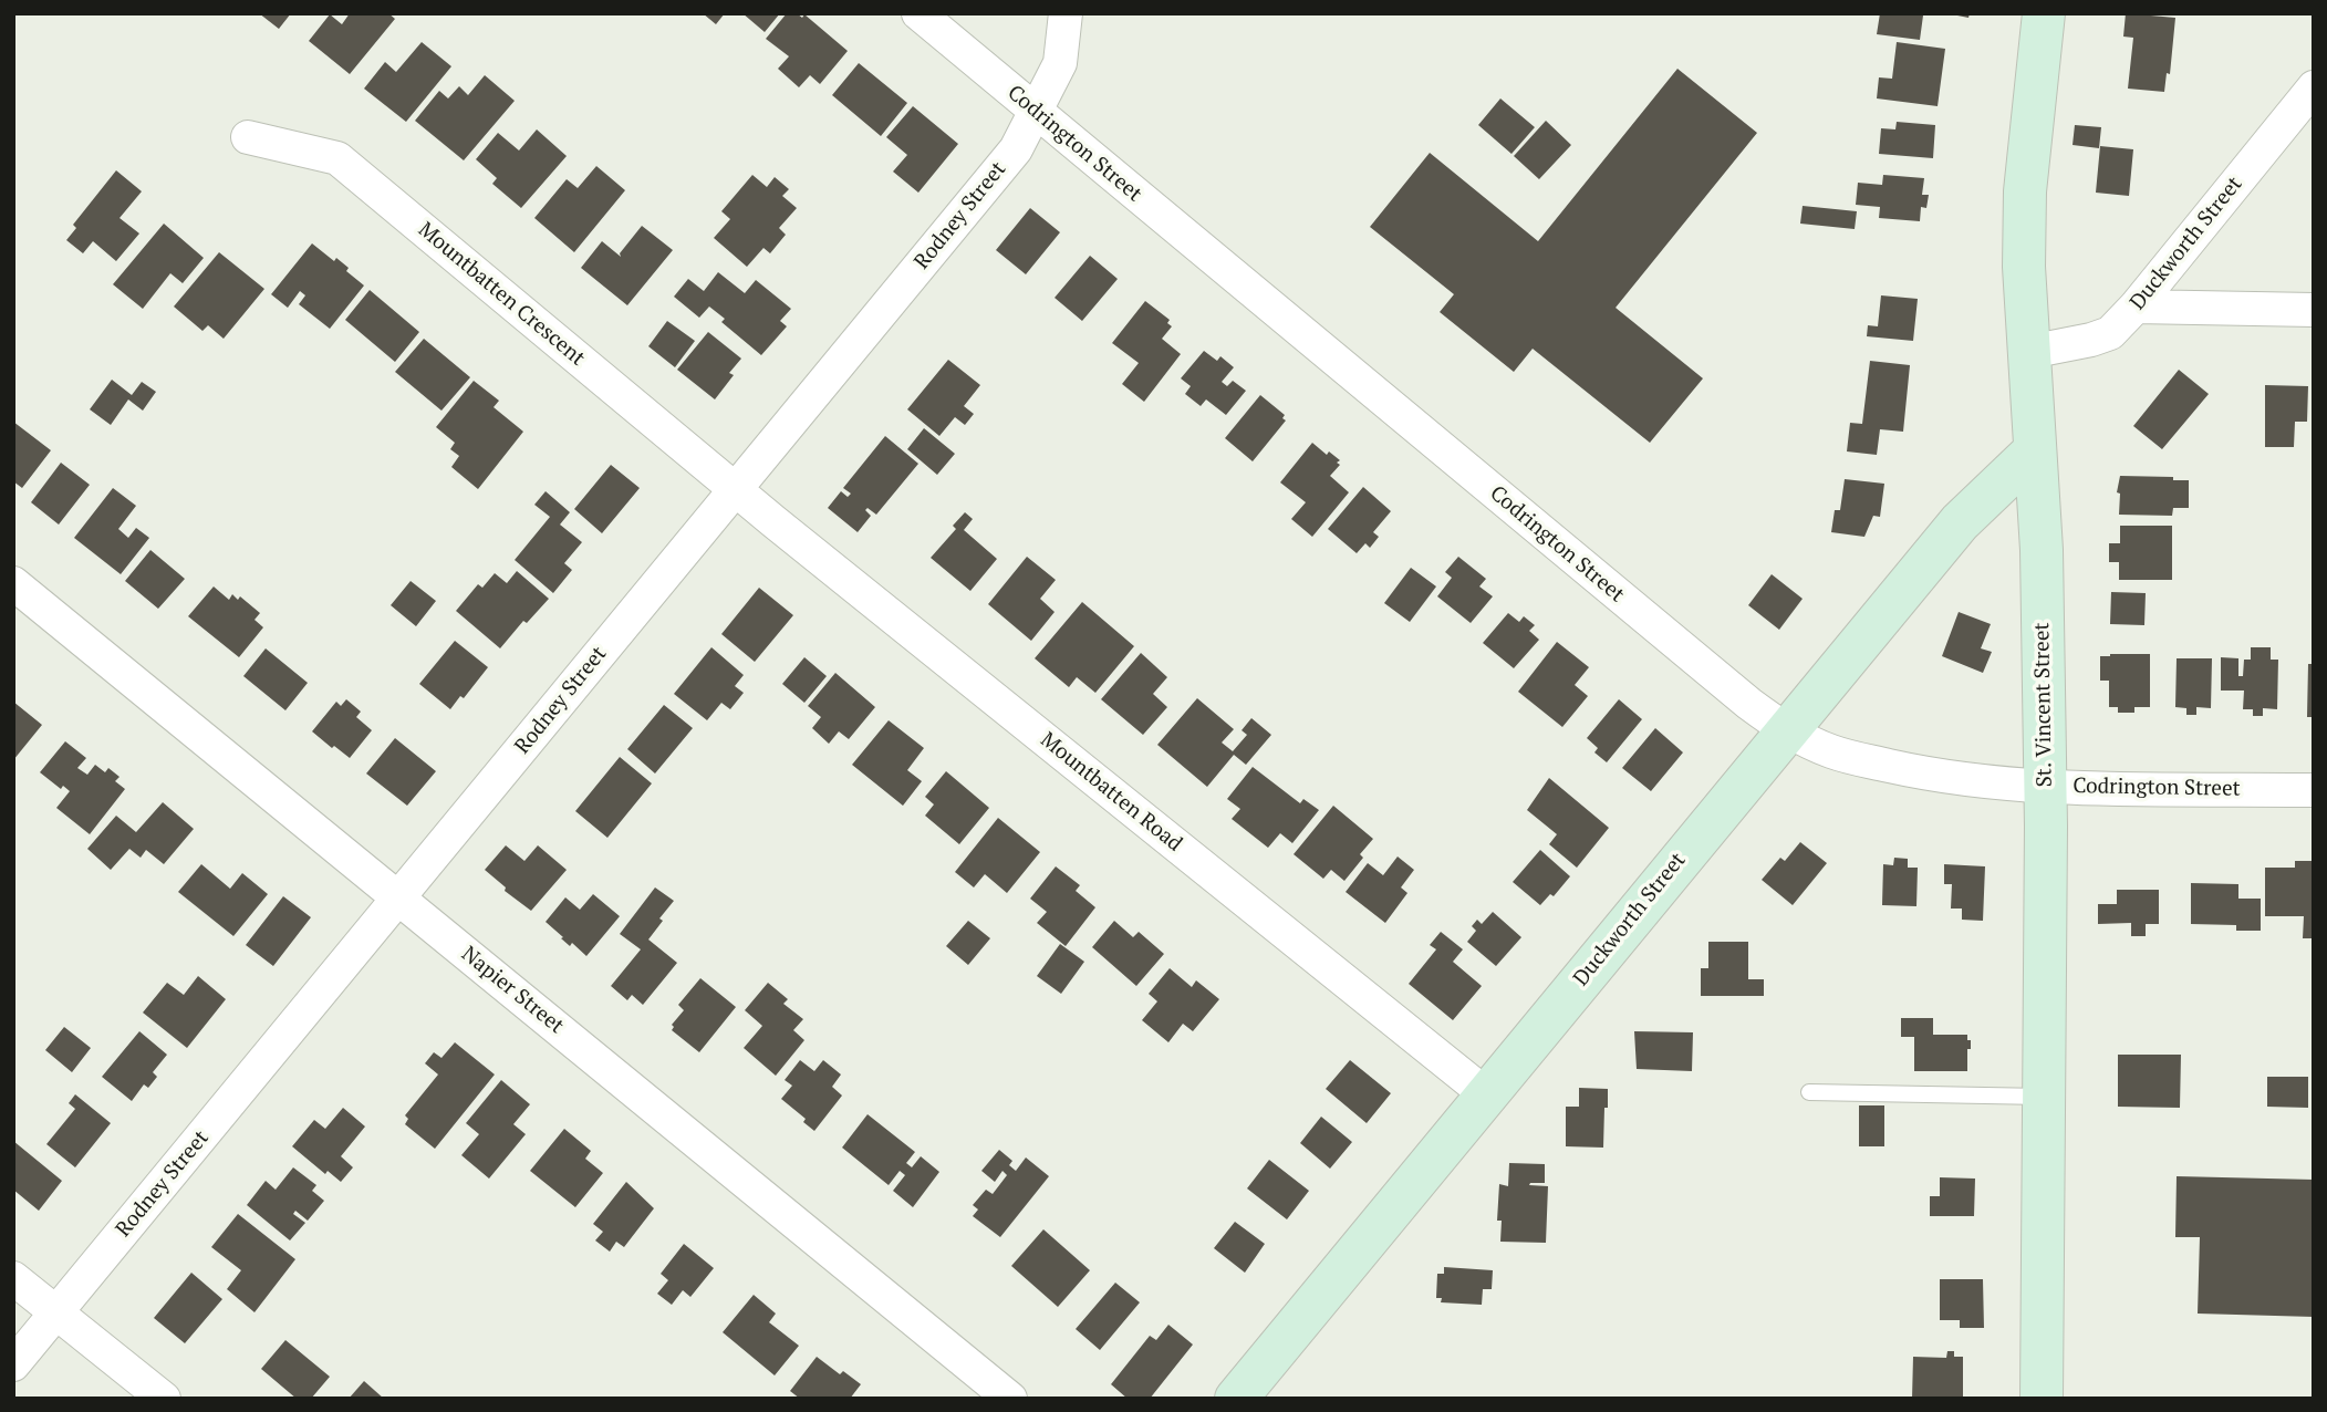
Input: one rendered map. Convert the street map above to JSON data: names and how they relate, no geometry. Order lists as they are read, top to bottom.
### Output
{
  "streets": {
    "main road": ["Duckworth Street", "St. Vincent Street"],
    "street": [
      "Codrington Street",
      "Rodney Street",
      "Mountbatten Crescent",
      "Mountbatten Road",
      "Napier Street"
    ]
  },
  "crossings": [
    ["Codrington Street", "Rodney Street"],
    ["Codrington Street", "Duckworth Street"],
    ["Codrington Street", "St. Vincent Street"],
    ["Rodney Street", "Mountbatten Crescent"],
    ["Rodney Street", "Mountbatten Road"],
    ["Rodney Street", "Napier Street"],
    ["Duckworth Street", "St. Vincent Street"],
    ["Duckworth Street", "Mountbatten Road"],
    ["Mountbatten Crescent", "Mountbatten Road"]
  ]
}
